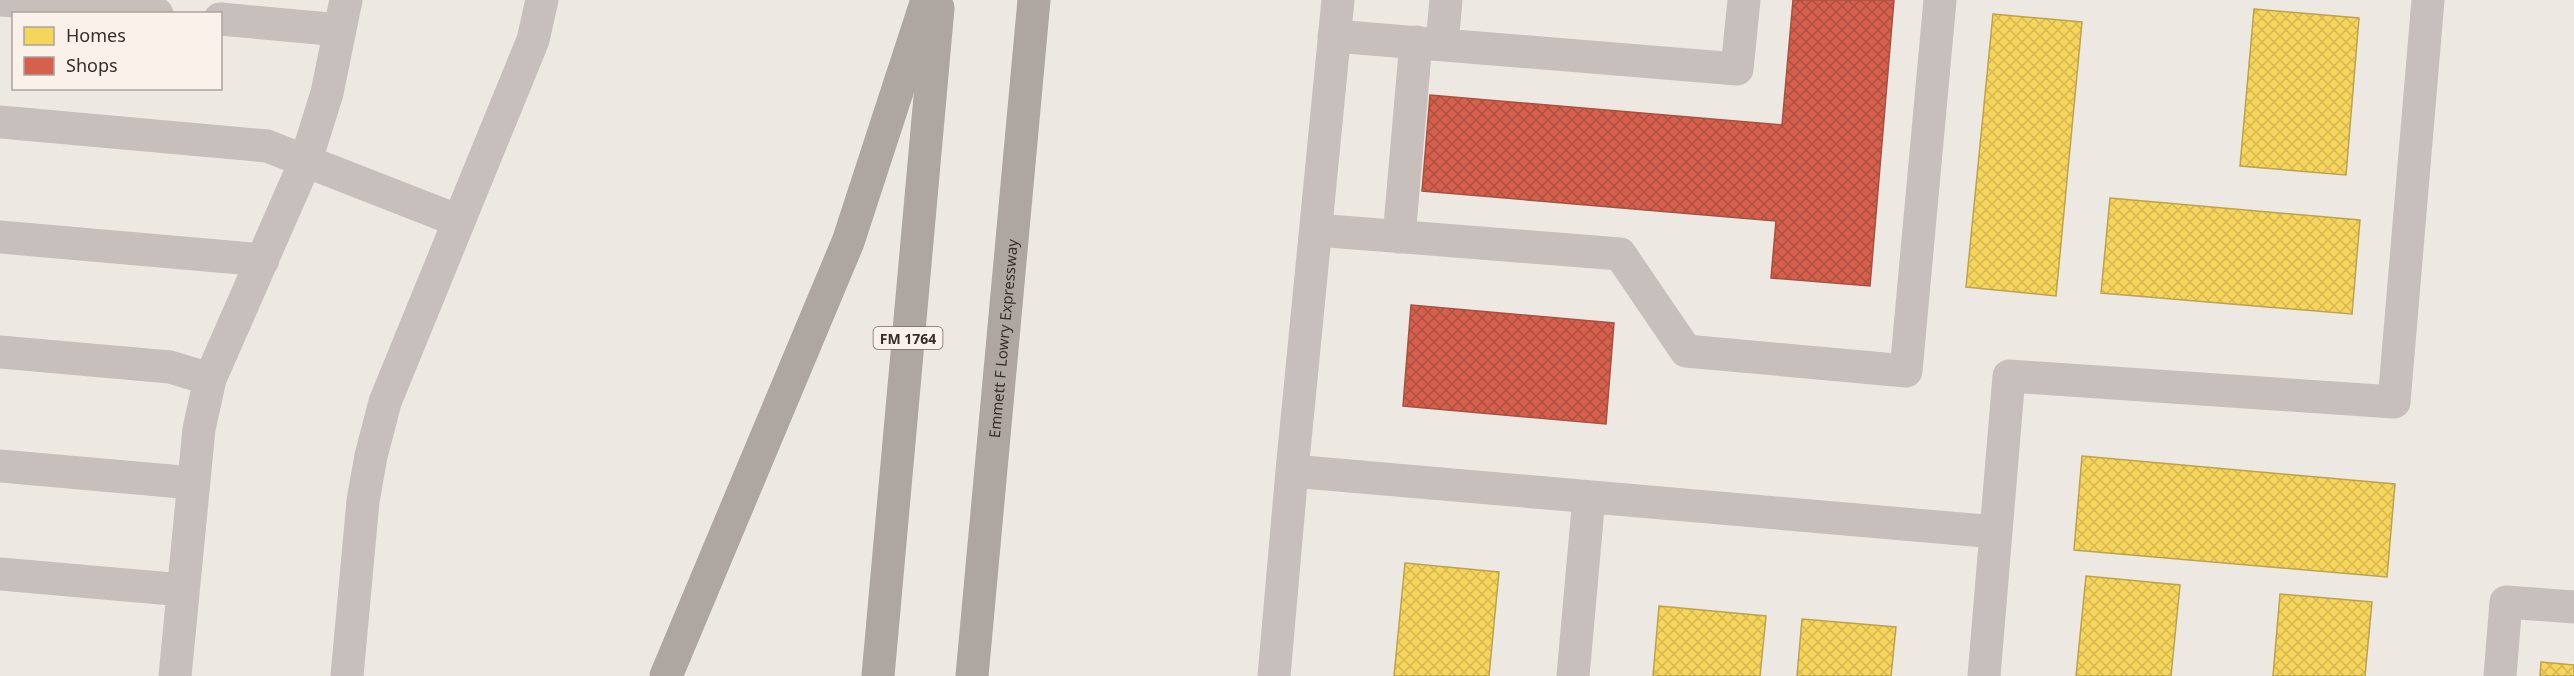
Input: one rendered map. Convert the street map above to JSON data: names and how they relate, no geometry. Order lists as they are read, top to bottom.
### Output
{
  "streets": {
    "highway": ["FM 1764", "Emmett F Lowry Expressway"]
  },
  "legend": ["Homes", "Shops"]
}
